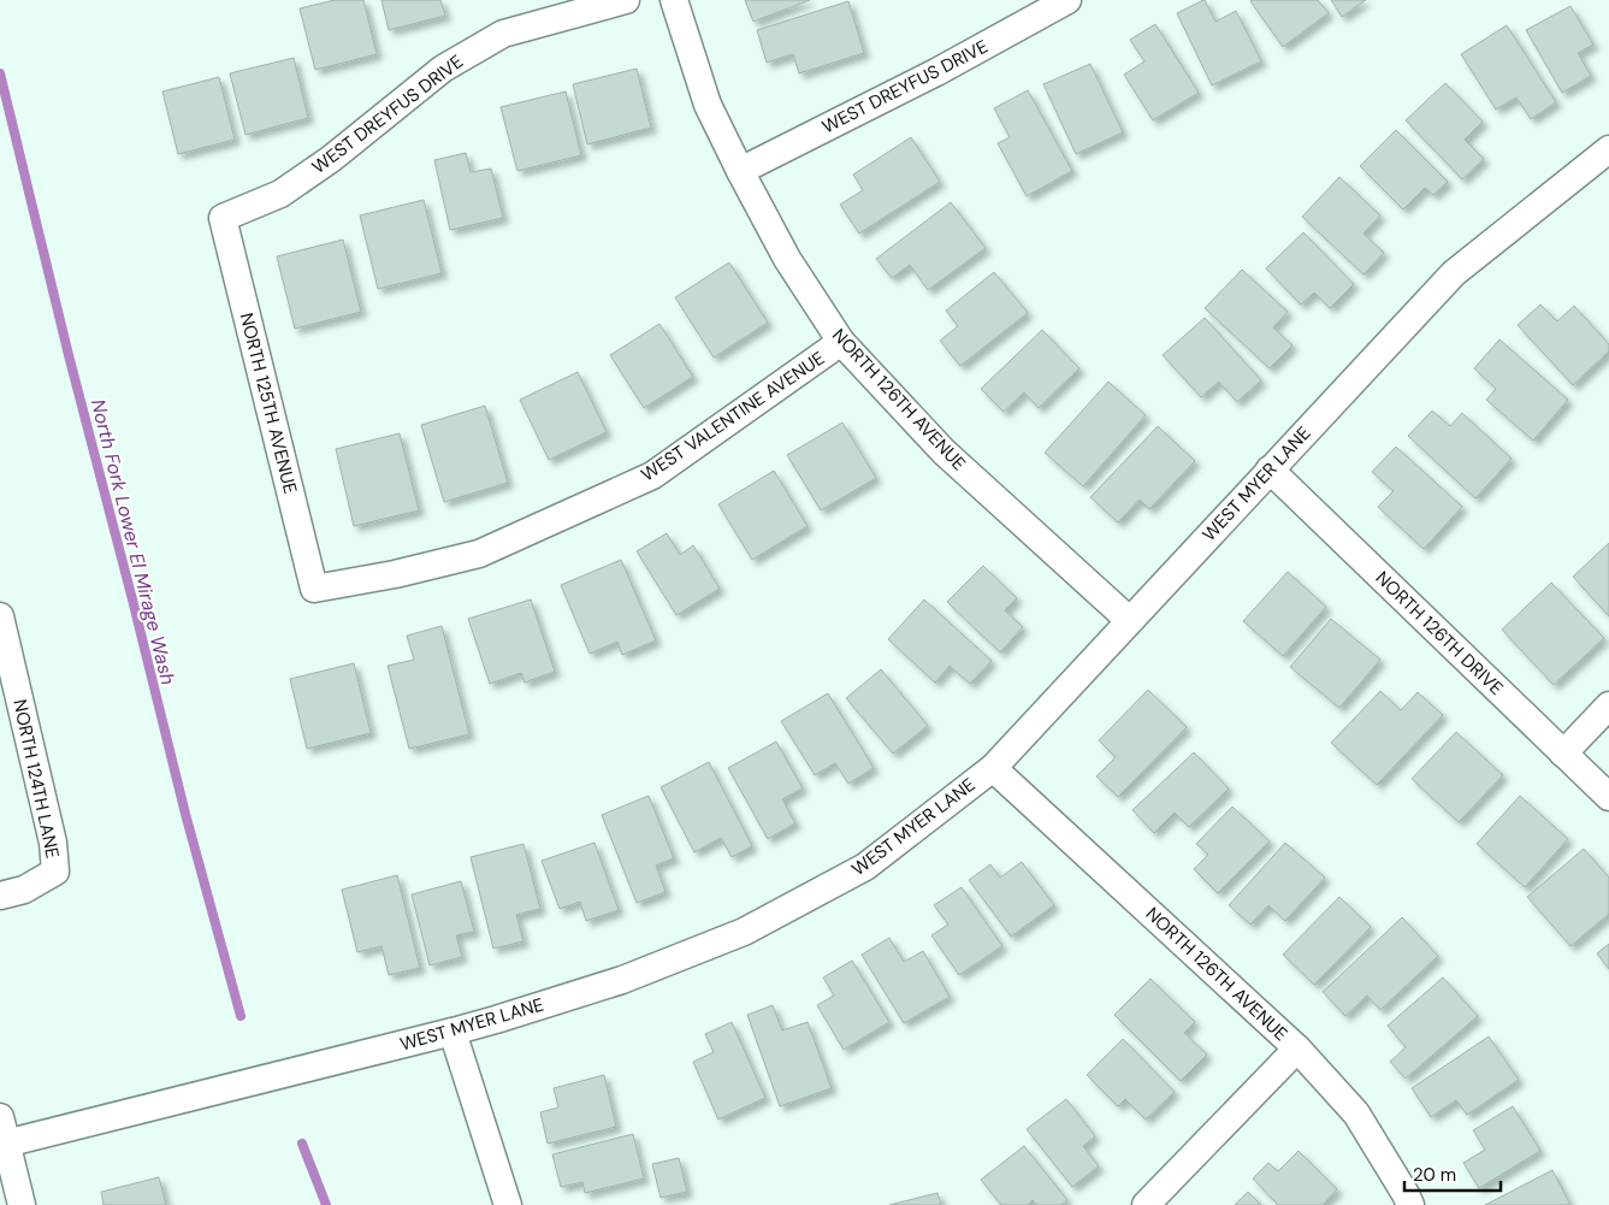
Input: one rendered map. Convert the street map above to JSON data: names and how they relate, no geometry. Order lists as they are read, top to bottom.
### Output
{
  "streets": {
    "street": [
      "WEST DREYFUS DRIVE",
      "NORTH 126TH AVENUE",
      "NORTH 125TH AVENUE",
      "WEST VALENTINE AVENUE",
      "WEST MYER LANE",
      "NORTH 126TH DRIVE",
      "NORTH 124TH LANE"
    ]
  },
  "crossings": [
    ["WEST DREYFUS DRIVE", "NORTH 126TH AVENUE"],
    ["WEST DREYFUS DRIVE", "NORTH 125TH AVENUE"],
    ["NORTH 126TH AVENUE", "WEST VALENTINE AVENUE"],
    ["NORTH 126TH AVENUE", "WEST MYER LANE"],
    ["NORTH 125TH AVENUE", "WEST VALENTINE AVENUE"],
    ["WEST MYER LANE", "NORTH 126TH DRIVE"]
  ],
  "water": ["North Fork Lower El Mirage Wash"],
  "scale_bar": "20 m"
}
